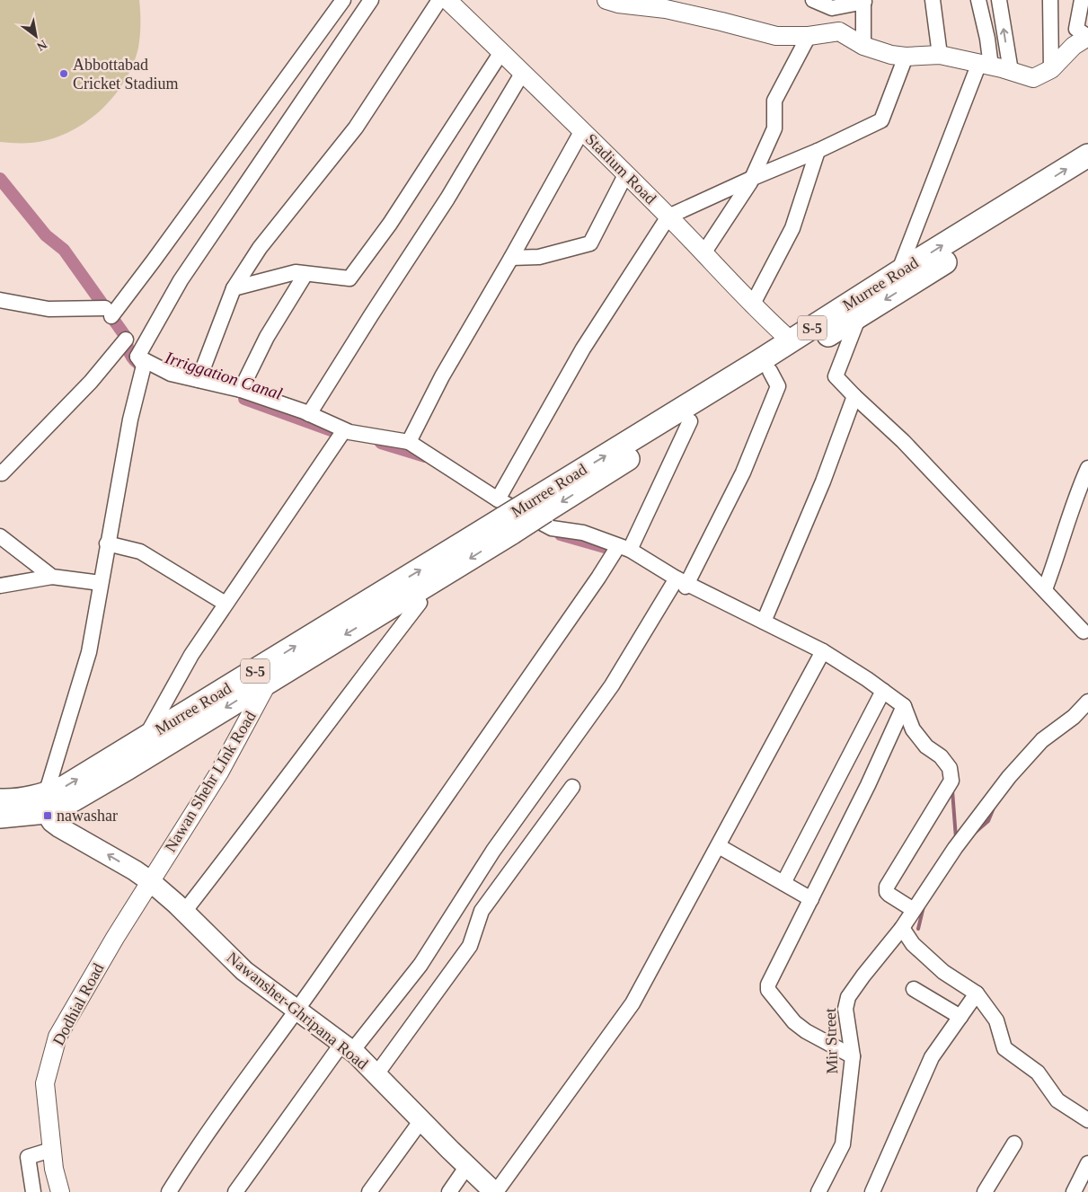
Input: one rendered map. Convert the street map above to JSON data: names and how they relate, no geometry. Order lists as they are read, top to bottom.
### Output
{
  "streets": {
    "main road": ["Murree Road", "S-5", "Nawansher-Ghripana Road"],
    "street": [
      "Stadium Road",
      "Nawan Shehr LInk Road",
      "Dodhial Road",
      "Mir Street"
    ]
  },
  "crossings": [
    ["Stadium Road", "Murree Road"],
    ["Murree Road", "Nawan Shehr LInk Road"],
    ["Murree Road", "Nawansher-Ghripana Road"],
    ["Nawan Shehr LInk Road", "Dodhial Road"],
    ["Nawan Shehr LInk Road", "Nawansher-Ghripana Road"],
    ["Dodhial Road", "Nawansher-Ghripana Road"]
  ],
  "water": ["Irriggation Canal"],
  "places": {
    "other": ["Abbottabad Cricket Stadium"],
    "transit": ["nawashar"]
  },
  "north": "bottom right"
}
